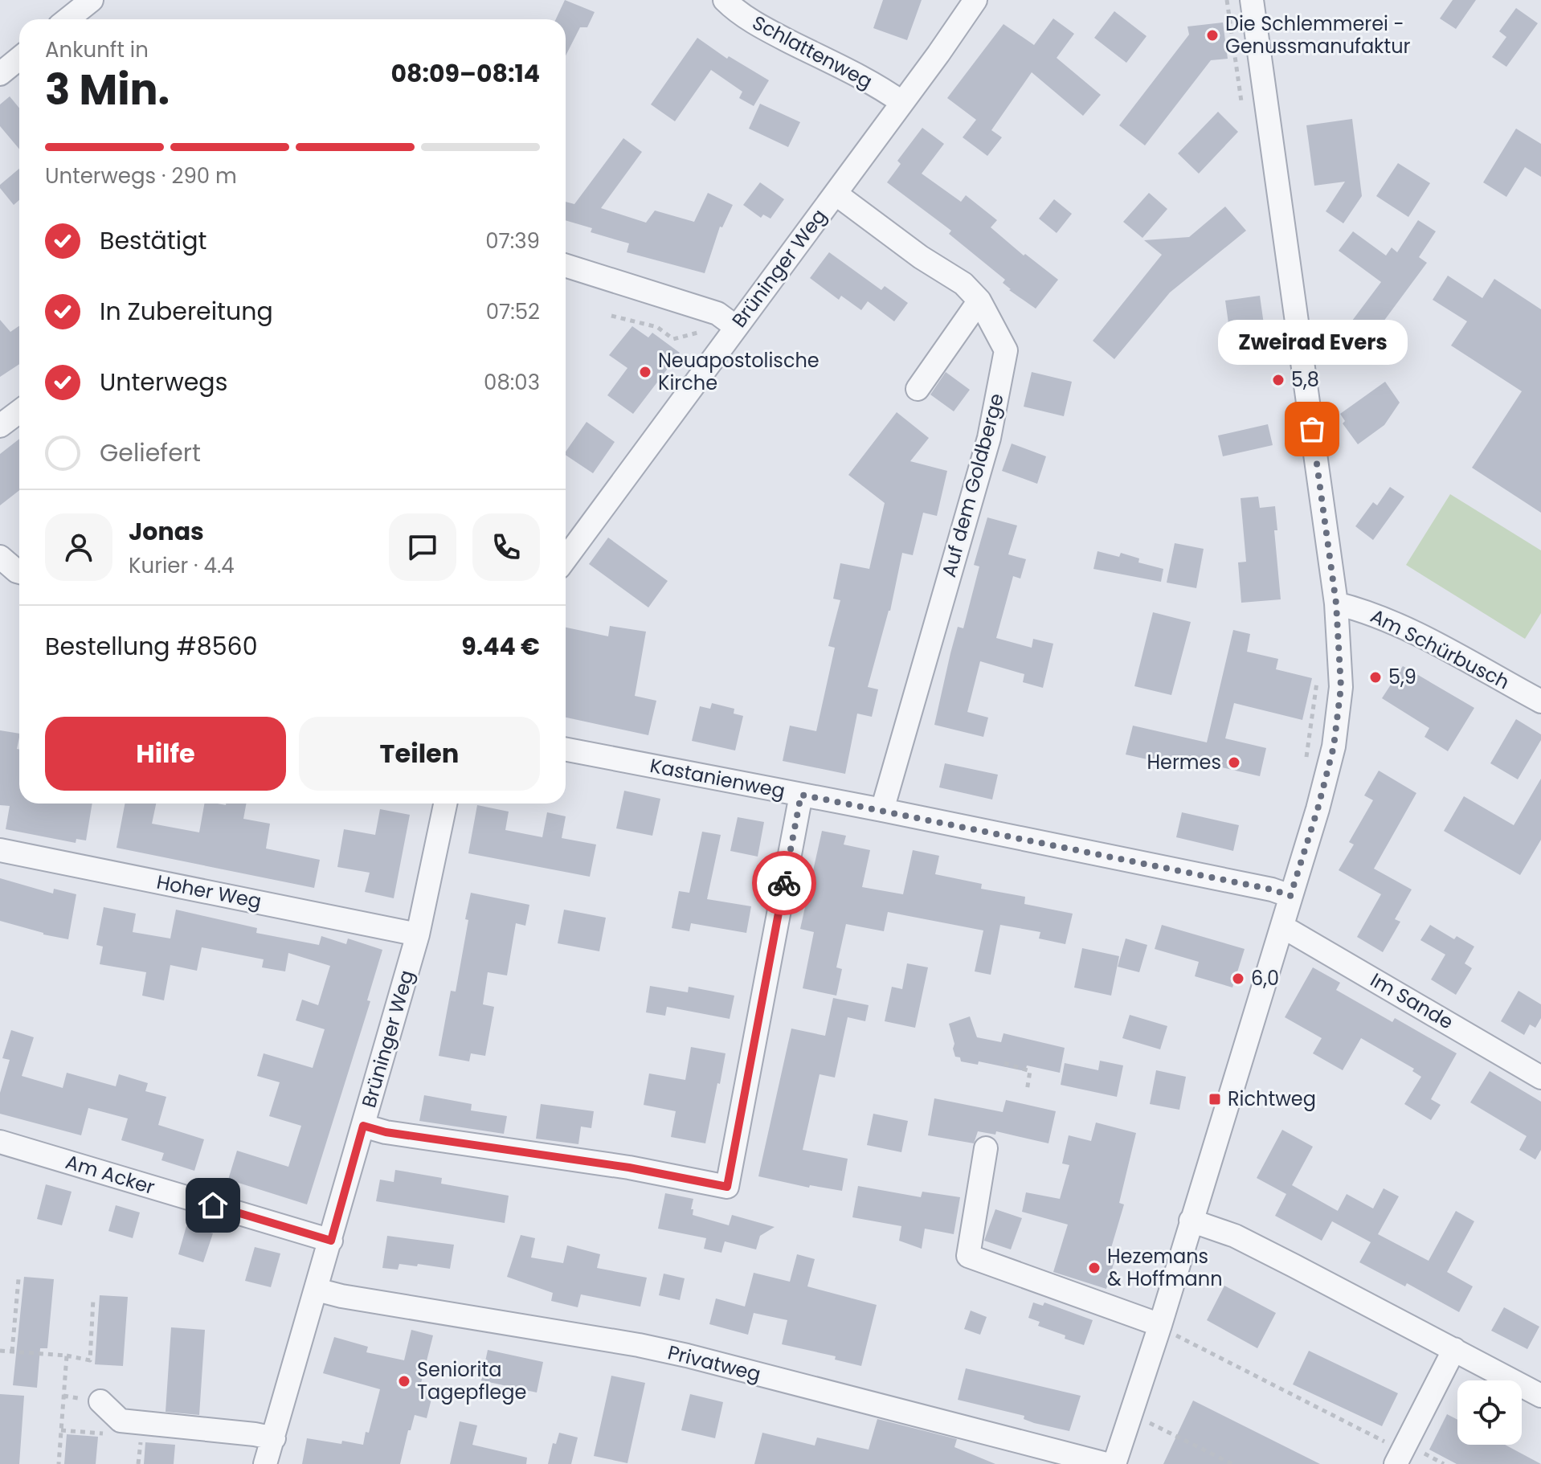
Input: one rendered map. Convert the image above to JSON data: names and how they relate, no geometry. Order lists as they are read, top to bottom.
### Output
{
  "streets": {
    "street": [
      "Schlattenweg",
      "Brüninger Weg",
      "Auf dem Goldberge",
      "Am Schürbusch",
      "Kastanienweg",
      "Hoher Weg",
      "Im Sande",
      "Am Acker",
      "Privatweg"
    ]
  },
  "crossings": [
    ["Schlattenweg", "Brüninger Weg"],
    ["Brüninger Weg", "Auf dem Goldberge"],
    ["Brüninger Weg", "Hoher Weg"],
    ["Brüninger Weg", "Am Acker"],
    ["Brüninger Weg", "Privatweg"],
    ["Auf dem Goldberge", "Kastanienweg"]
  ],
  "places": {
    "other": [
      "Die Schlemmerei - Genussmanufaktur",
      "Neuapostolische Kirche",
      "5,8",
      "Zweirad Evers",
      "5,9",
      "Hermes",
      "6,0",
      "Hezemans & Hoffmann",
      "Seniorita Tagepflege"
    ],
    "transit": ["Richtweg"]
  },
  "page": {
    "heading": ["3 Min.", "Ankunft in", "08:09–08:14"],
    "panel": [
      "Jonas",
      "Kurier · 4.4",
      "Bestellung #8560",
      "9.44 €"
    ],
    "bar": "Unterwegs · 290 m",
    "list": [
      ["Bestätigt", "07:39"],
      ["In Zubereitung", "07:52"],
      ["Unterwegs", "08:03"],
      "Geliefert"
    ],
    "bubble": "Zweirad Evers",
    "buttons": ["Hilfe", "Teilen"]
  }
}
